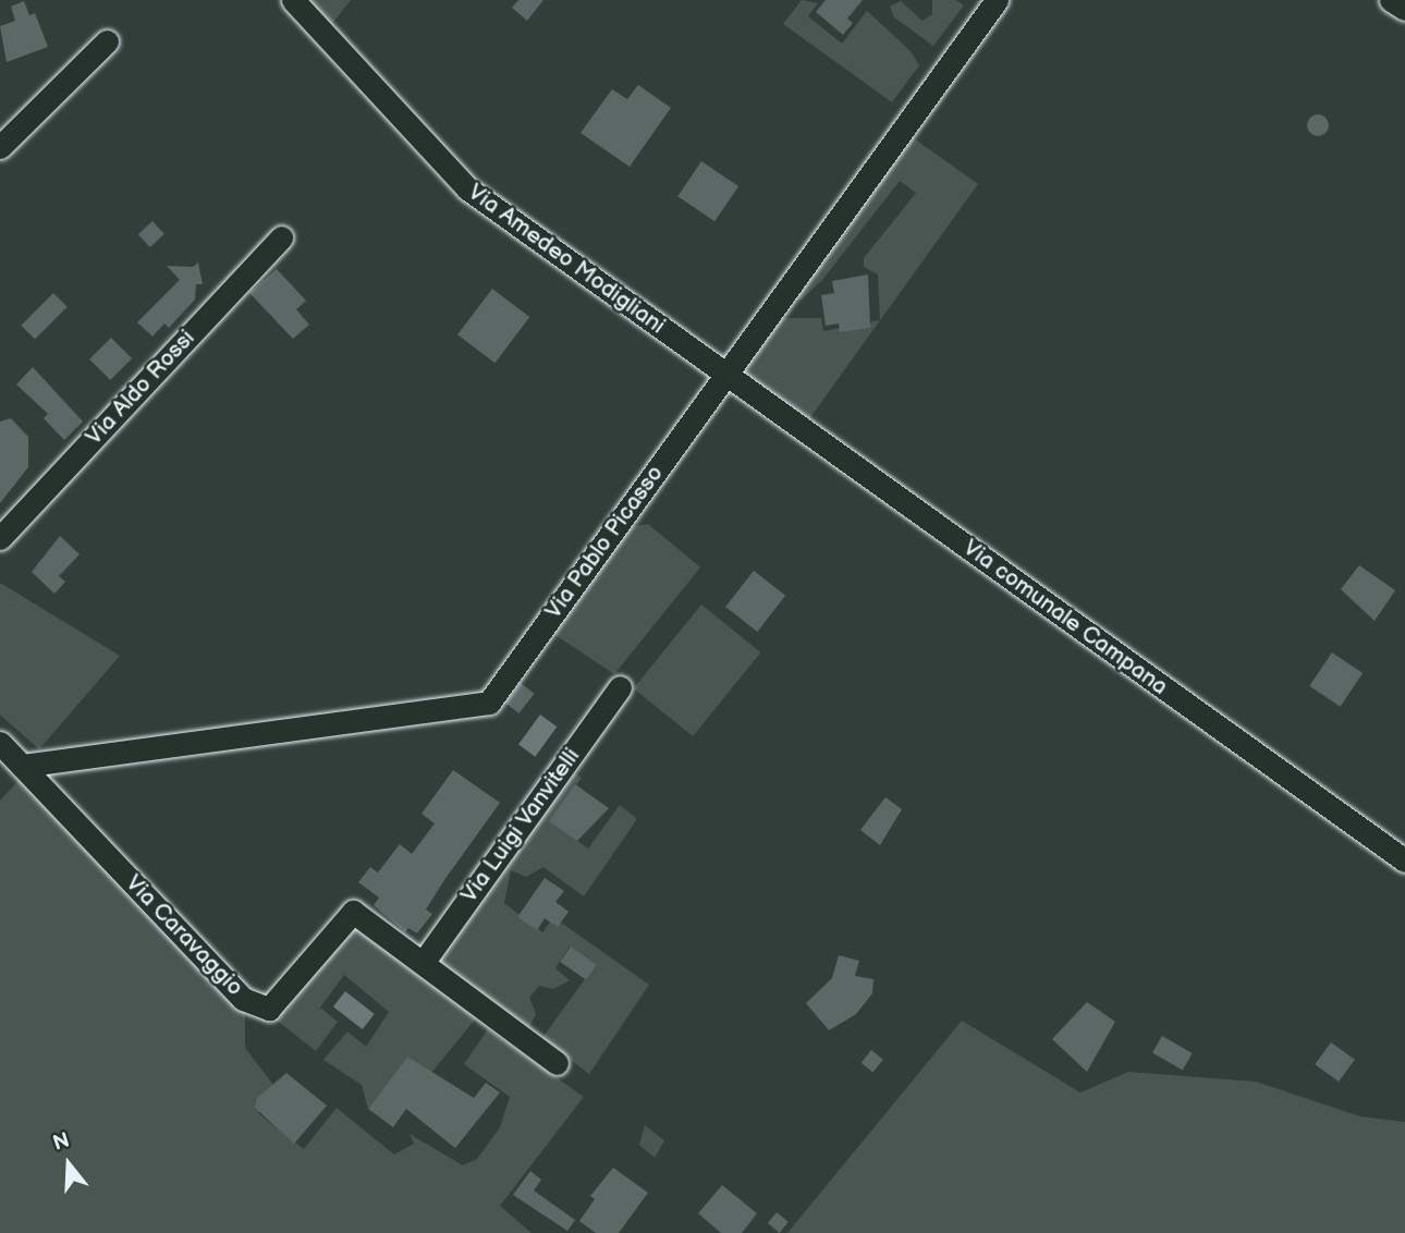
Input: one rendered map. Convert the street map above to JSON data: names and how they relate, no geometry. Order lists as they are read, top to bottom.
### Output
{
  "streets": {
    "street": [
      "Via Amedeo Modigliani",
      "Via Aldo Rossi",
      "Via Pablo Picasso",
      "Via comunale Campana",
      "Via Luigi Vanvitelli",
      "Via Caravaggio"
    ]
  },
  "crossings": [
    ["Via Amedeo Modigliani", "Via Pablo Picasso"],
    ["Via Amedeo Modigliani", "Via comunale Campana"],
    ["Via Pablo Picasso", "Via comunale Campana"],
    ["Via Pablo Picasso", "Via Caravaggio"],
    ["Via Luigi Vanvitelli", "Via Caravaggio"]
  ],
  "north": "top"
}
